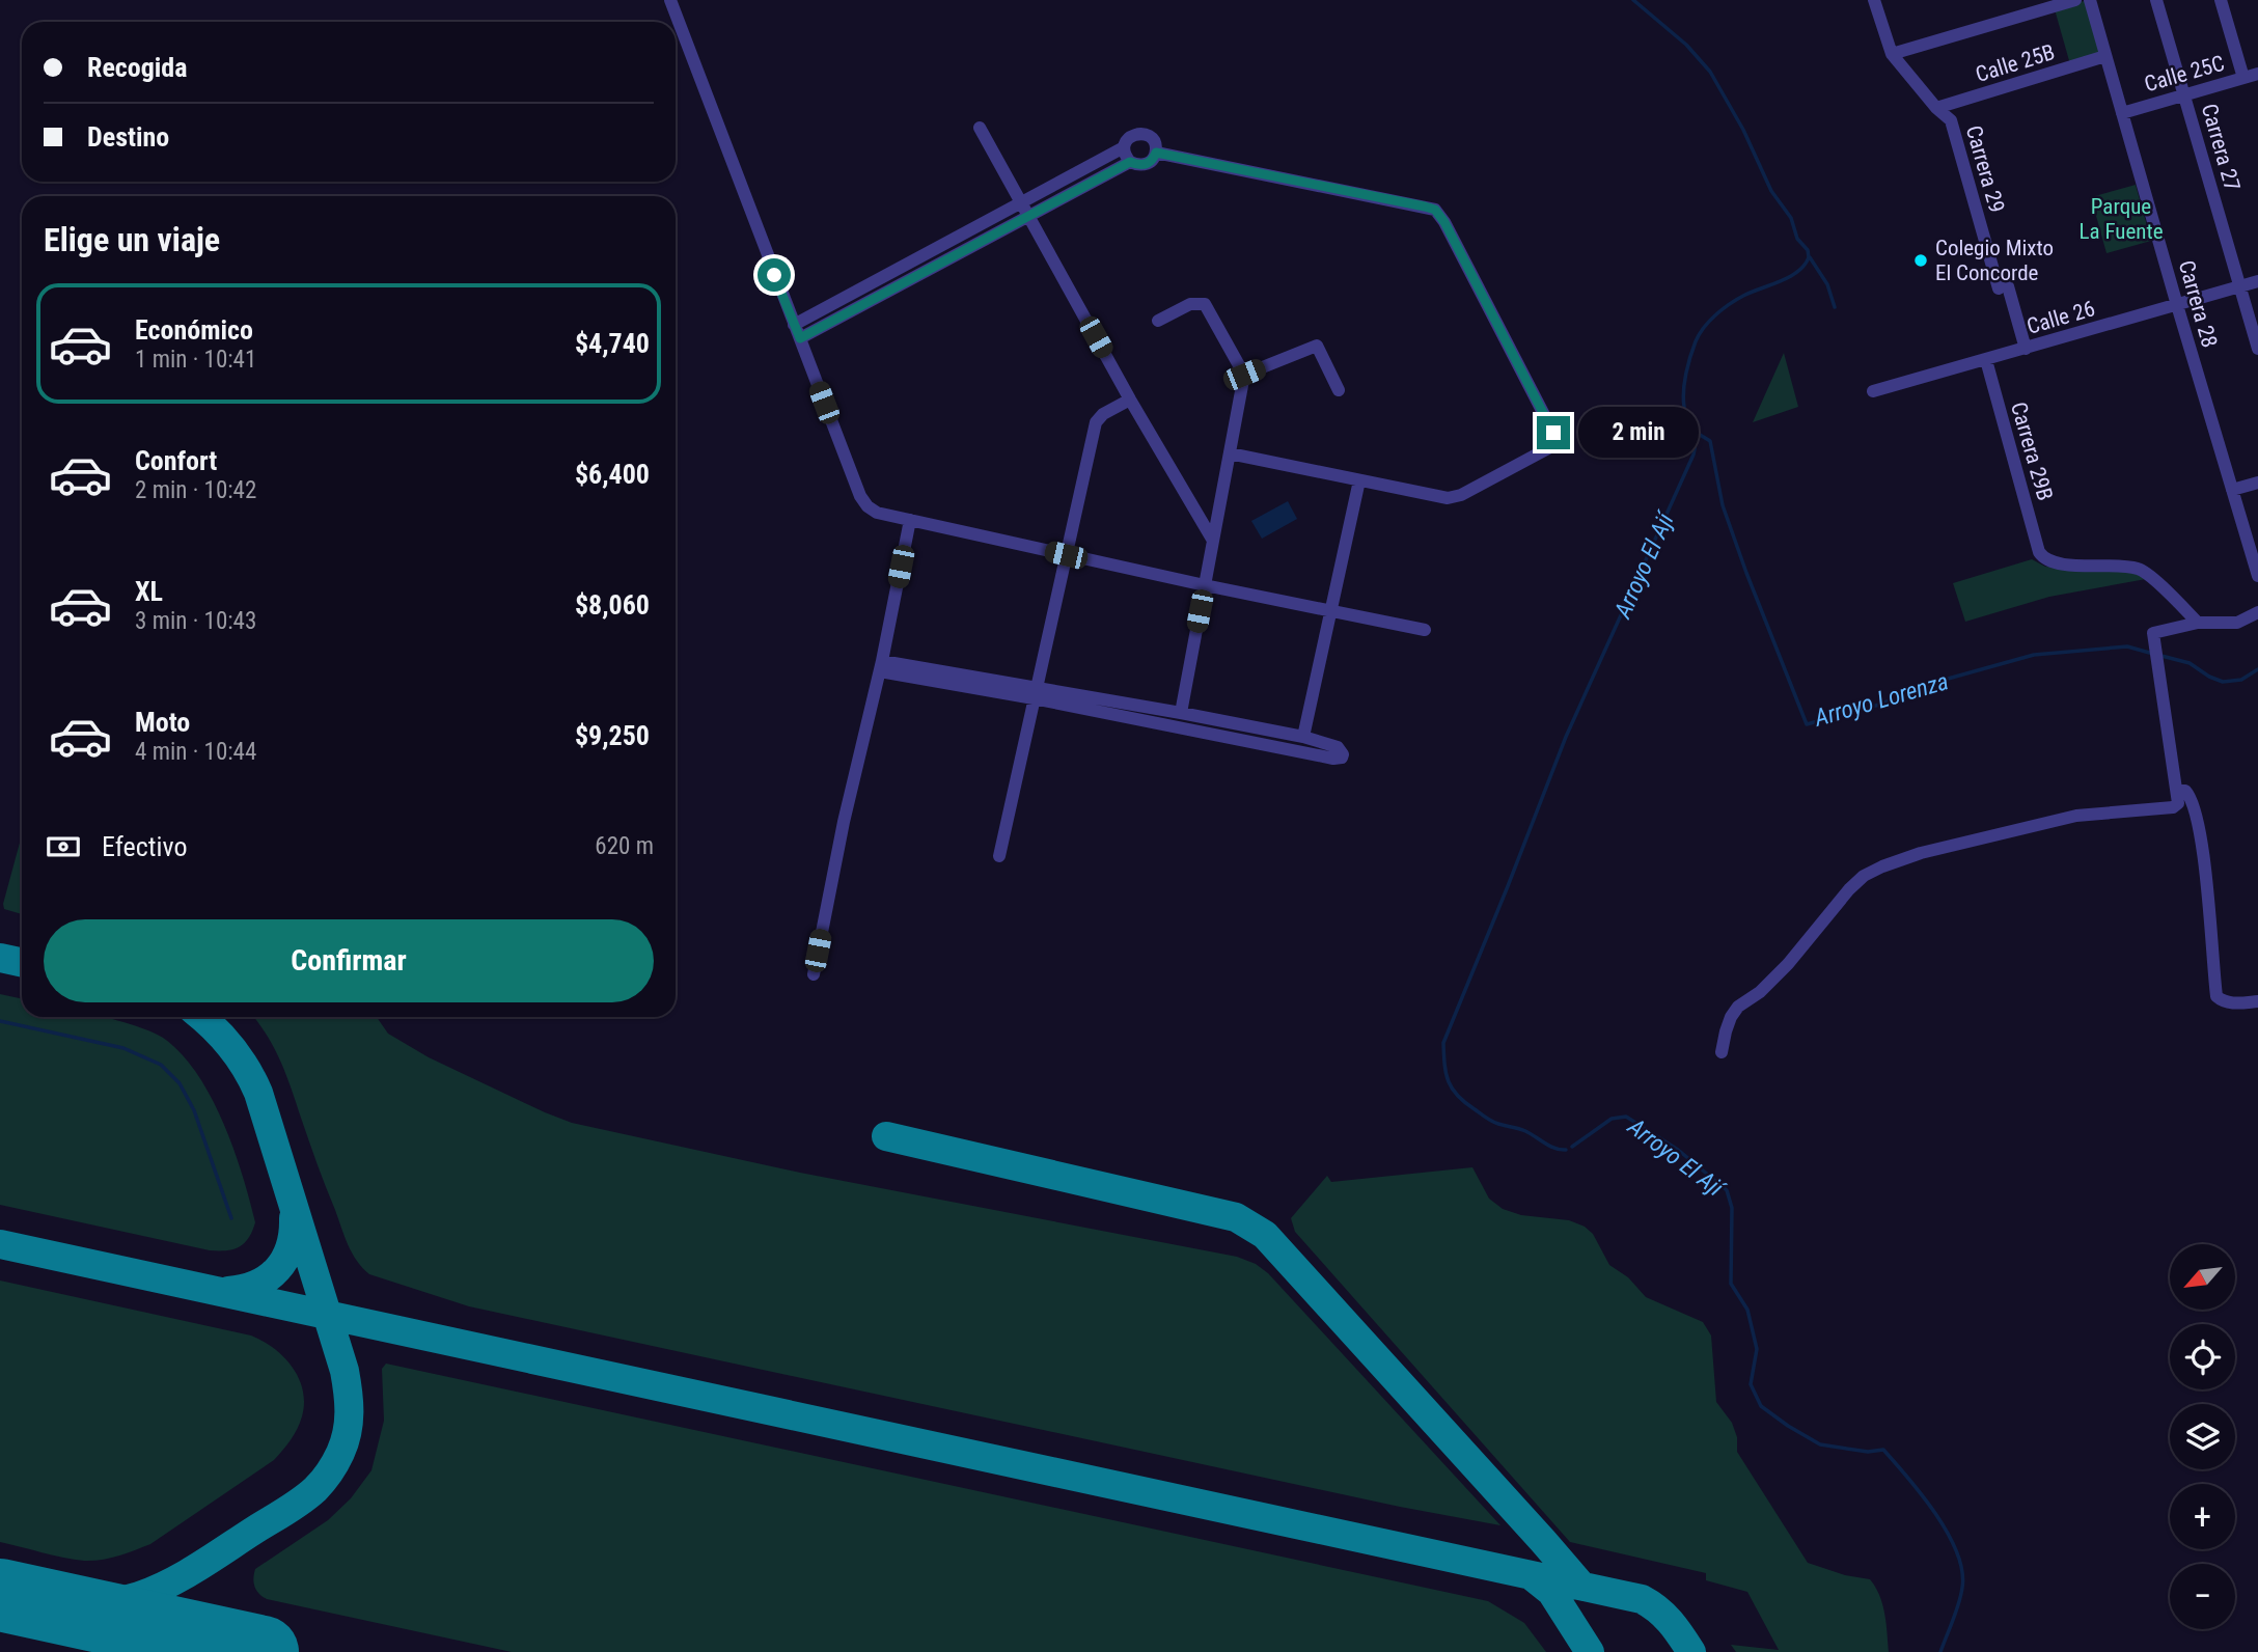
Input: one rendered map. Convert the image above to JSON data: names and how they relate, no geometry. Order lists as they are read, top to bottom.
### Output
{
  "streets": {
    "street": [
      "Calle 25B",
      "Calle 25C",
      "Carrera 27",
      "Carrera 29",
      "Carrera 28",
      "Calle 26",
      "Carrera 29B"
    ]
  },
  "crossings": [
    ["Calle 25B", "Carrera 29"],
    ["Calle 25B", "Carrera 28"],
    ["Calle 25C", "Carrera 27"],
    ["Calle 25C", "Carrera 28"],
    ["Carrera 27", "Calle 26"],
    ["Carrera 29", "Calle 26"],
    ["Carrera 28", "Calle 26"],
    ["Calle 26", "Carrera 29B"]
  ],
  "water": ["Arroyo El Ají", "Arroyo Lorenza"],
  "parks": ["Parque La Fuente"],
  "places": ["Colegio Mixto El Concorde"],
  "north": "bottom left",
  "page": {
    "banner": ["Recogida", "Destino"],
    "heading": "Elige un viaje",
    "list": [
      {
        "name": "Económico",
        "note": "1 min · 10:41",
        "value": "$4,740"
      },
      {
        "name": "Confort",
        "note": "2 min · 10:42",
        "value": "$6,400"
      },
      {
        "name": "XL",
        "note": "3 min · 10:43",
        "value": "$8,060"
      },
      {
        "name": "Moto",
        "note": "4 min · 10:44",
        "value": "$9,250"
      }
    ],
    "bubble": "2 min",
    "pay": ["Efectivo", "620 m"],
    "buttons": "Confirmar",
    "map_buttons": ["+", "−"]
  }
}
